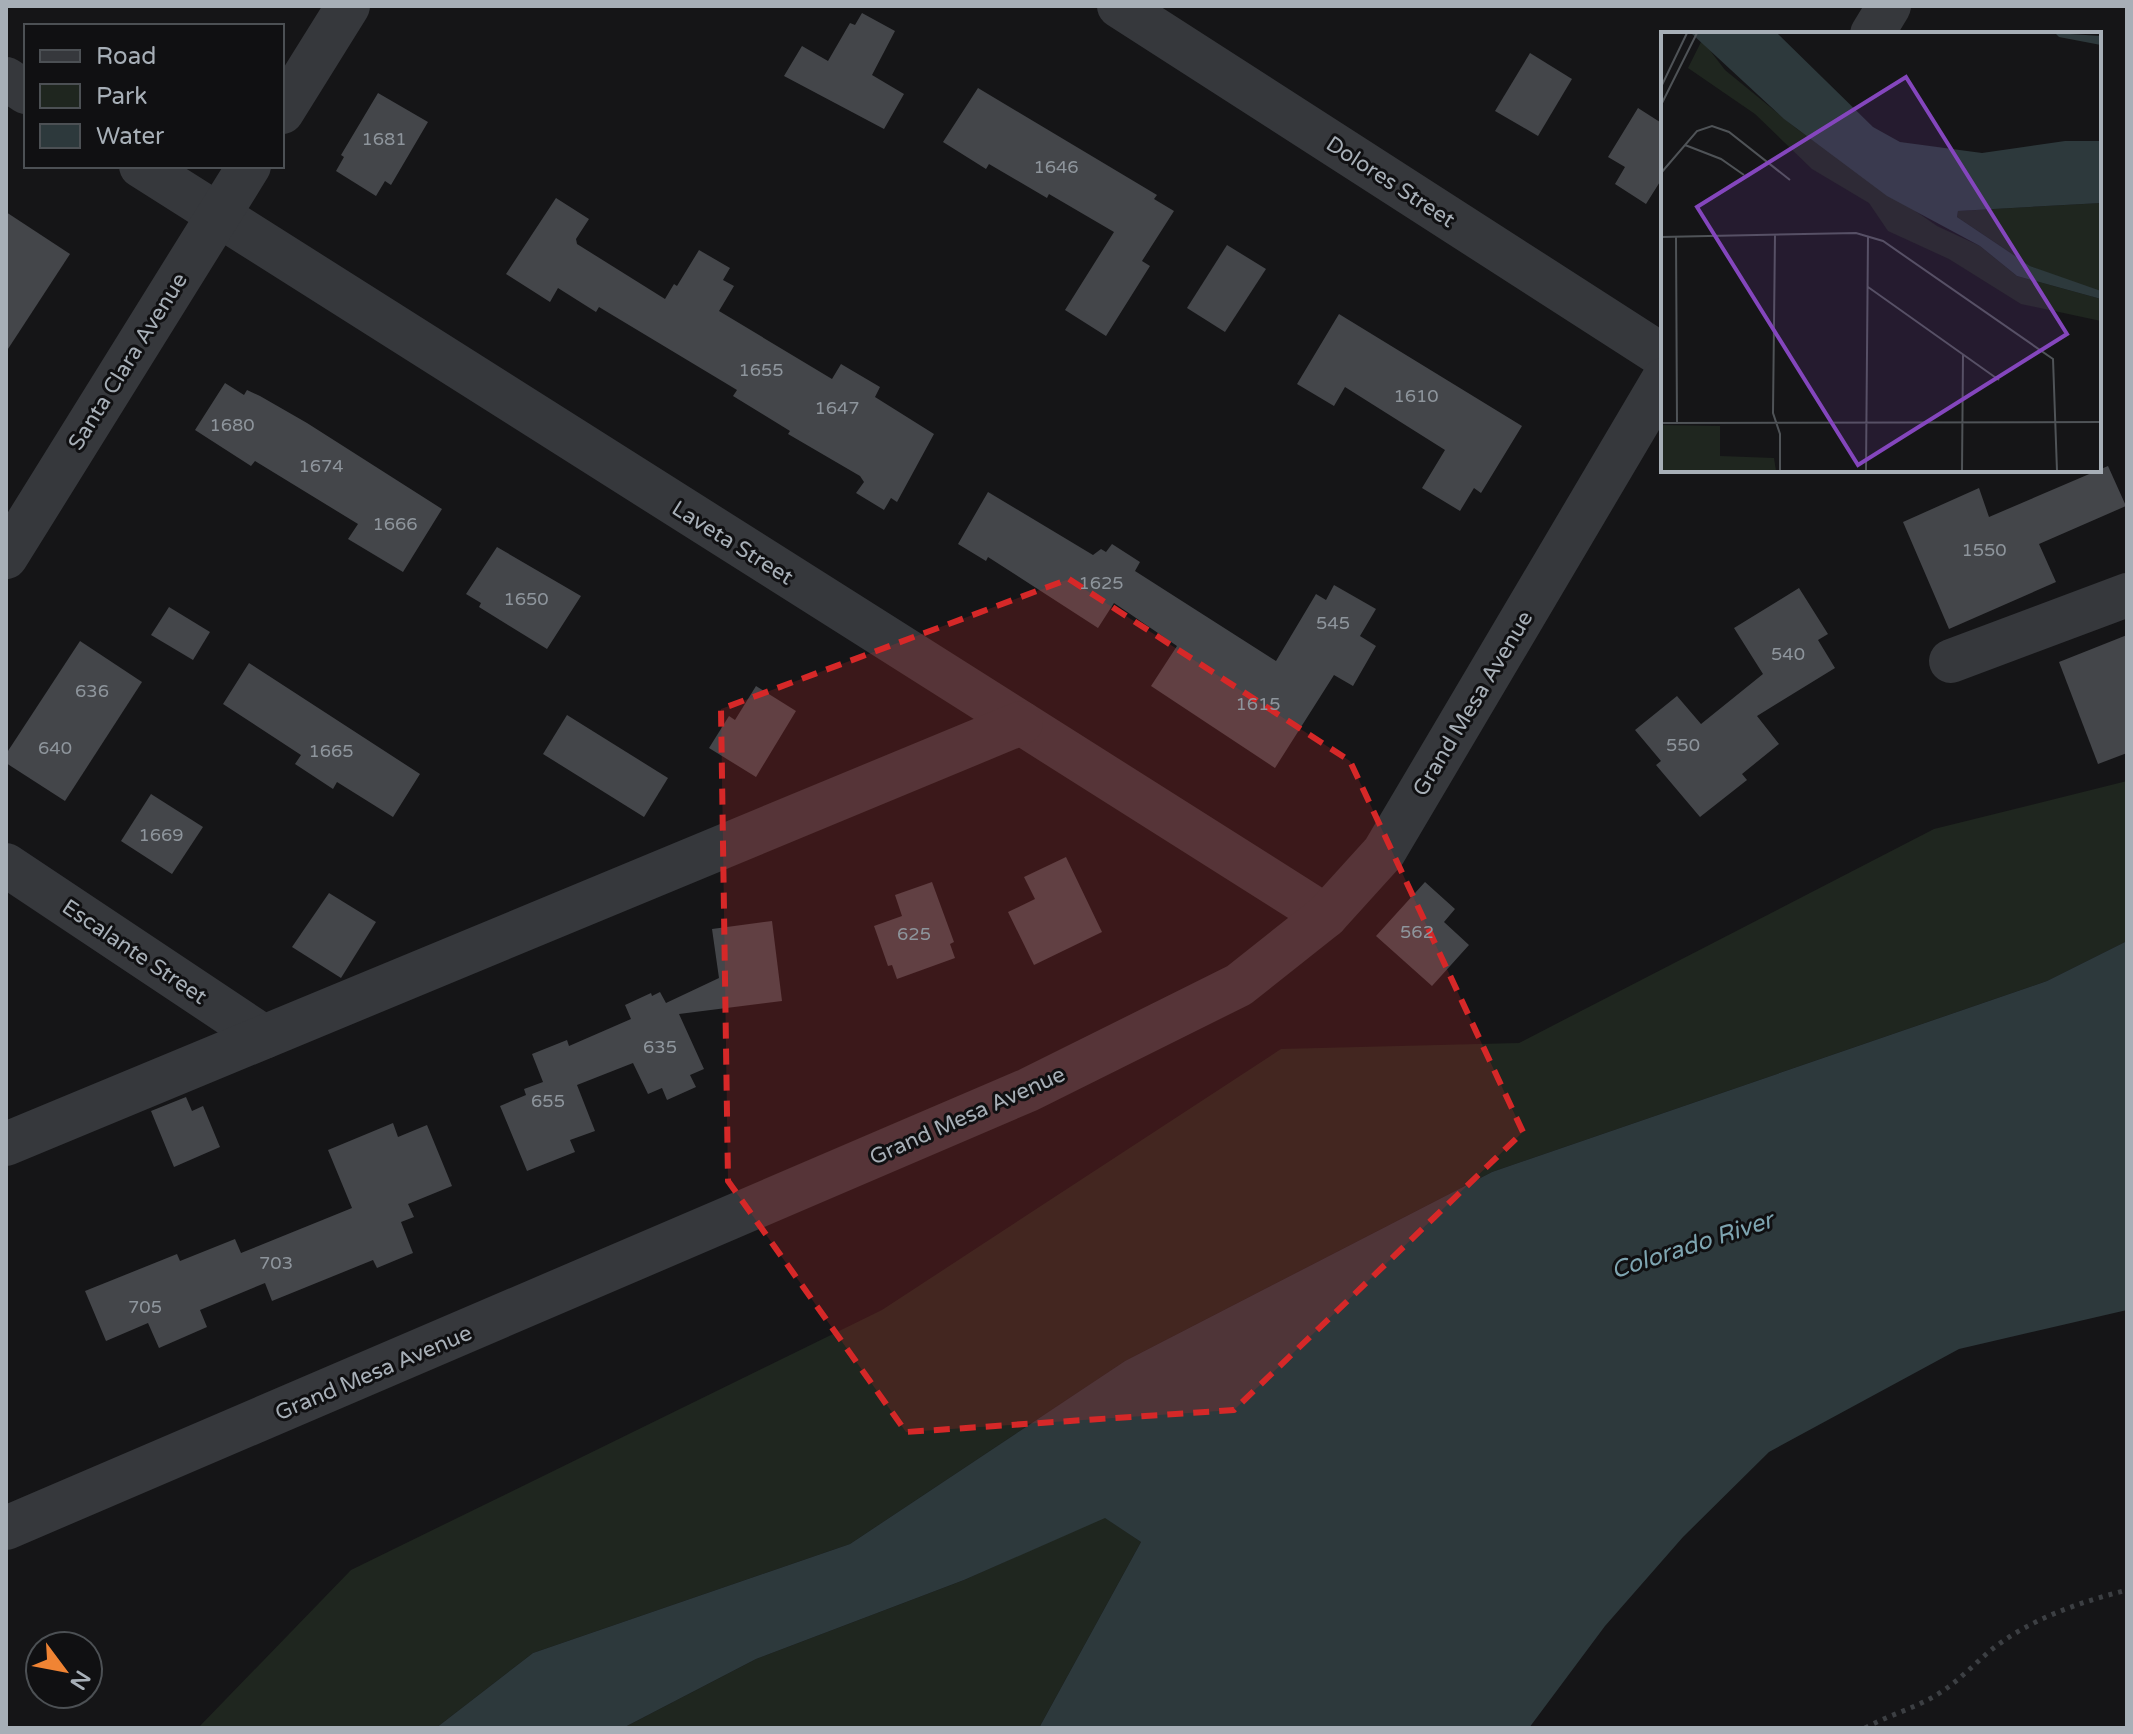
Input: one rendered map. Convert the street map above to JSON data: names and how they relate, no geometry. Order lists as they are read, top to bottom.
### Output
{
  "streets": {
    "street": [
      "Dolores Street",
      "Santa Clara Avenue",
      "Laveta Street",
      "Grand Mesa Avenue",
      "Escalante Street"
    ]
  },
  "crossings": [
    ["Santa Clara Avenue", "Laveta Street"],
    ["Laveta Street", "Grand Mesa Avenue"]
  ],
  "water": ["Colorado River"],
  "house_numbers": [
    "1681",
    "1646",
    "1655",
    "1610",
    "1647",
    "1680",
    "1674",
    "1666",
    "1550",
    "1625",
    "1650",
    "545",
    "540",
    "636",
    "1615",
    "550",
    "640",
    "1665",
    "1669",
    "562",
    "625",
    "635",
    "655",
    "703",
    "705"
  ],
  "legend": ["Road", "Park", "Water"],
  "north": "bottom right"
}
